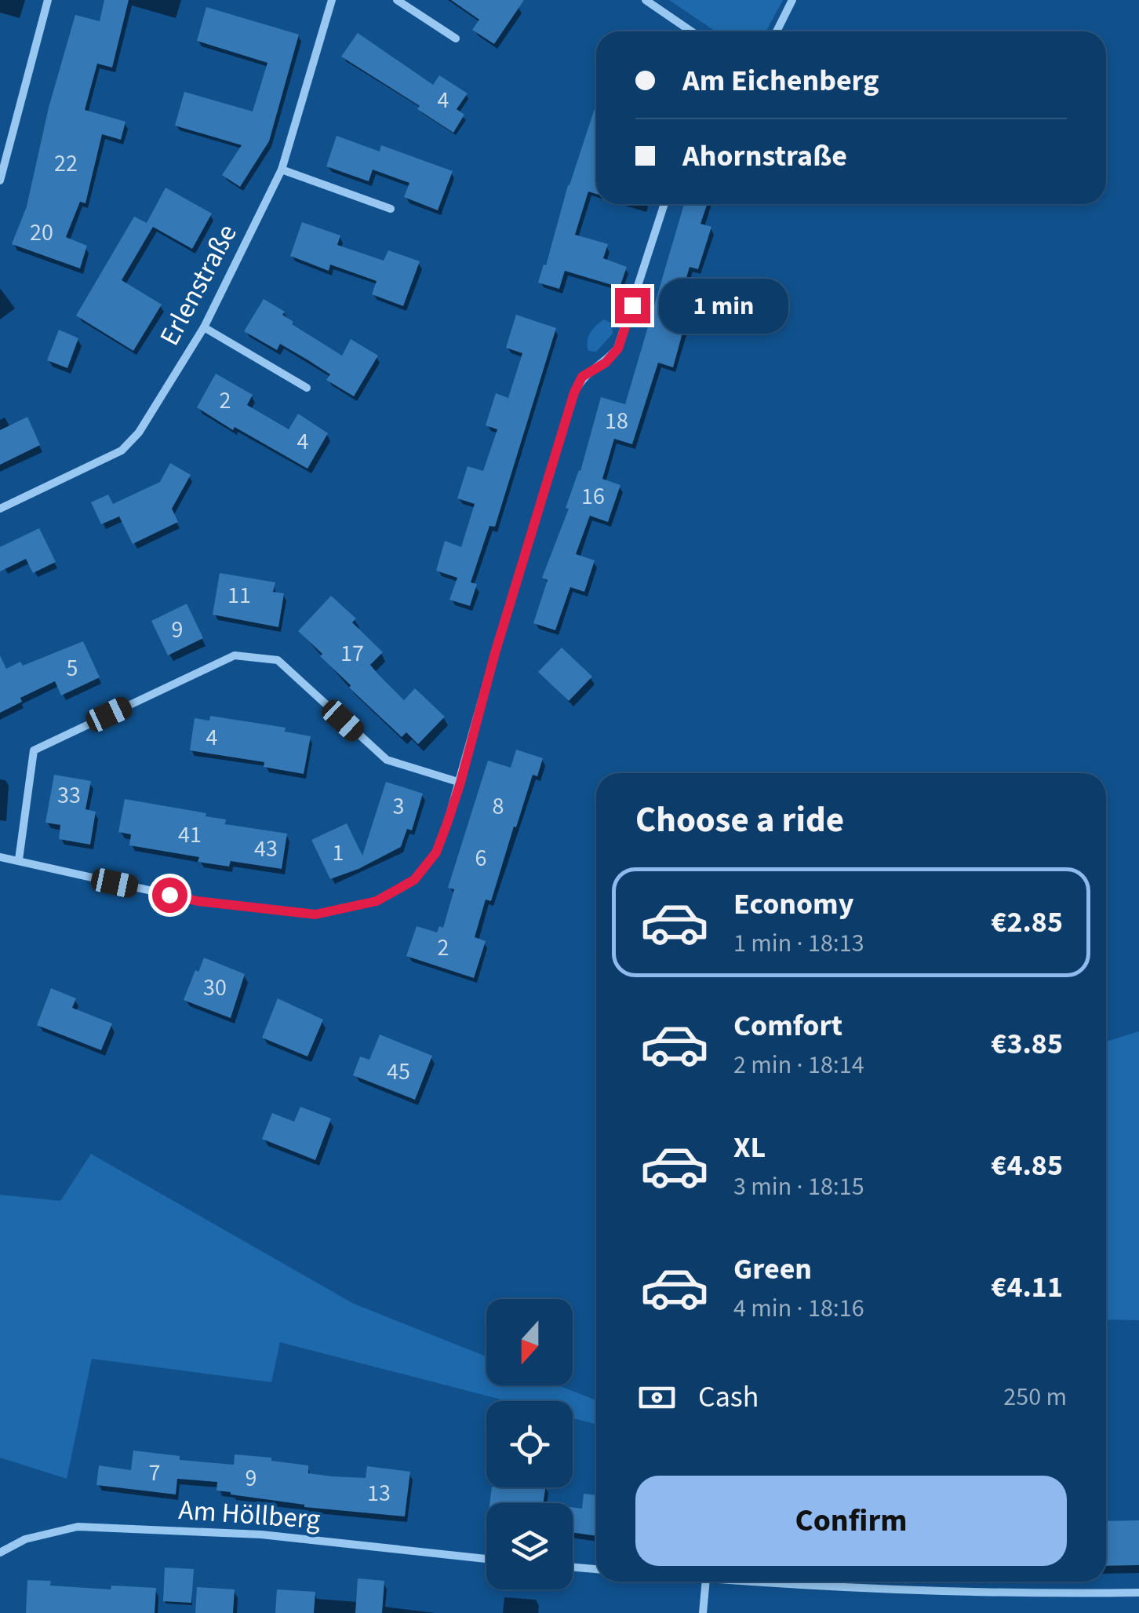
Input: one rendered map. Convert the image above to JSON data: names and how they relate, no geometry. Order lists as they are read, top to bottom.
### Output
{
  "streets": {
    "street": ["Erlenstraße", "Am Höllberg"]
  },
  "house_numbers": [
    "4",
    "22",
    "20",
    "2",
    "18",
    "4",
    "16",
    "11",
    "9",
    "17",
    "5",
    "4",
    "33",
    "3",
    "8",
    "41",
    "43",
    "1",
    "6",
    "2",
    "30",
    "45",
    "7",
    "9",
    "13"
  ],
  "north": "bottom",
  "page": {
    "banner": ["Am Eichenberg", "Ahornstraße"],
    "bubble": "1 min",
    "heading": "Choose a ride",
    "list": [
      {
        "name": "Economy",
        "note": "1 min · 18:13",
        "value": "€2.85"
      },
      {
        "name": "Comfort",
        "note": "2 min · 18:14",
        "value": "€3.85"
      },
      {
        "name": "XL",
        "note": "3 min · 18:15",
        "value": "€4.85"
      },
      {
        "name": "Green",
        "note": "4 min · 18:16",
        "value": "€4.11"
      }
    ],
    "pay": ["Cash", "250 m"],
    "buttons": "Confirm"
  }
}
